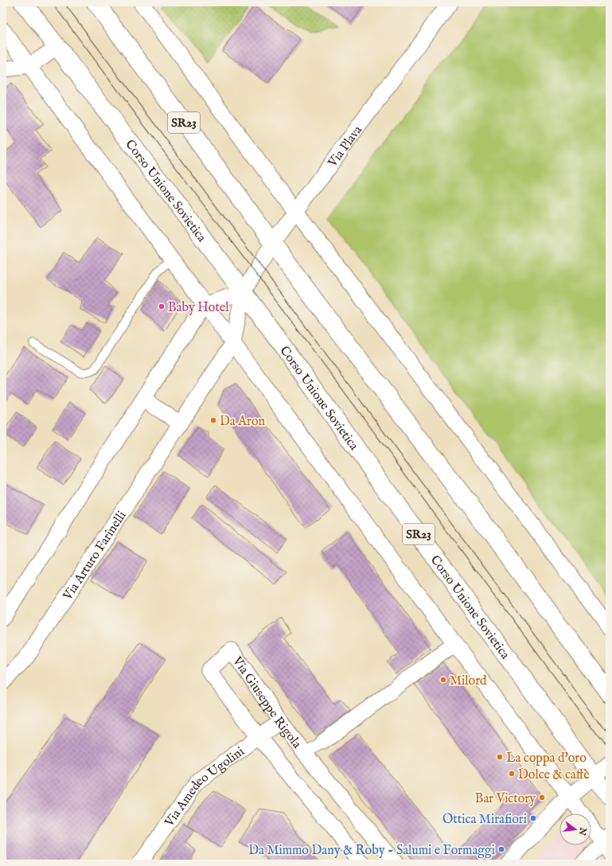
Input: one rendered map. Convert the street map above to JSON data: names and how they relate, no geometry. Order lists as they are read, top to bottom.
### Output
{
  "streets": {
    "main road": ["SR23", "Corso Unione Sovietica"],
    "street": [
      "Via Plava",
      "Via Arturo Farinelli",
      "Via Giuseppe Rigola",
      "Via Amedeo Ugolini"
    ]
  },
  "crossings": [
    ["SR23", "Via Plava"],
    ["Via Plava", "Corso Unione Sovietica"],
    ["Via Plava", "Via Arturo Farinelli"],
    ["Corso Unione Sovietica", "Via Arturo Farinelli"],
    ["Via Giuseppe Rigola", "Via Amedeo Ugolini"]
  ],
  "places": [
    "Baby Hotel",
    "Da Aron",
    "Milord",
    "La coppa d'oro",
    "Dolce & caffè",
    "Bar Victory",
    "Ottica Mirafiori",
    "Da Mimmo Dany & Roby - Salumi e Formaggi"
  ],
  "north": "right"
}
